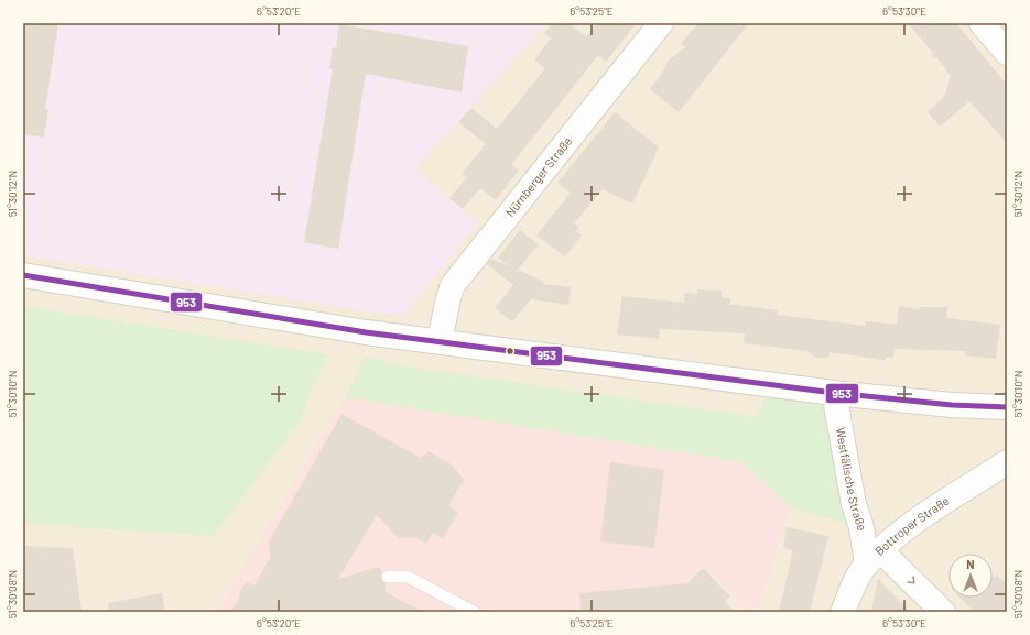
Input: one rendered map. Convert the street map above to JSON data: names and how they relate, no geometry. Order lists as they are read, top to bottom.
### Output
{
  "streets": {
    "street": ["Nürnberger Straße", "Westfälische Straße", "Bottroper Straße"]
  },
  "crossings": [
    ["Westfälische Straße", "Bottroper Straße"]
  ],
  "lines": ["transit line 953"],
  "north": "top",
  "coordinates": [
    "6°53'20\"E",
    "6°53'25\"E",
    "6°53'30\"E",
    "51°30'12\"N",
    "51°30'10\"N",
    "51°30'08\"N"
  ]
}
